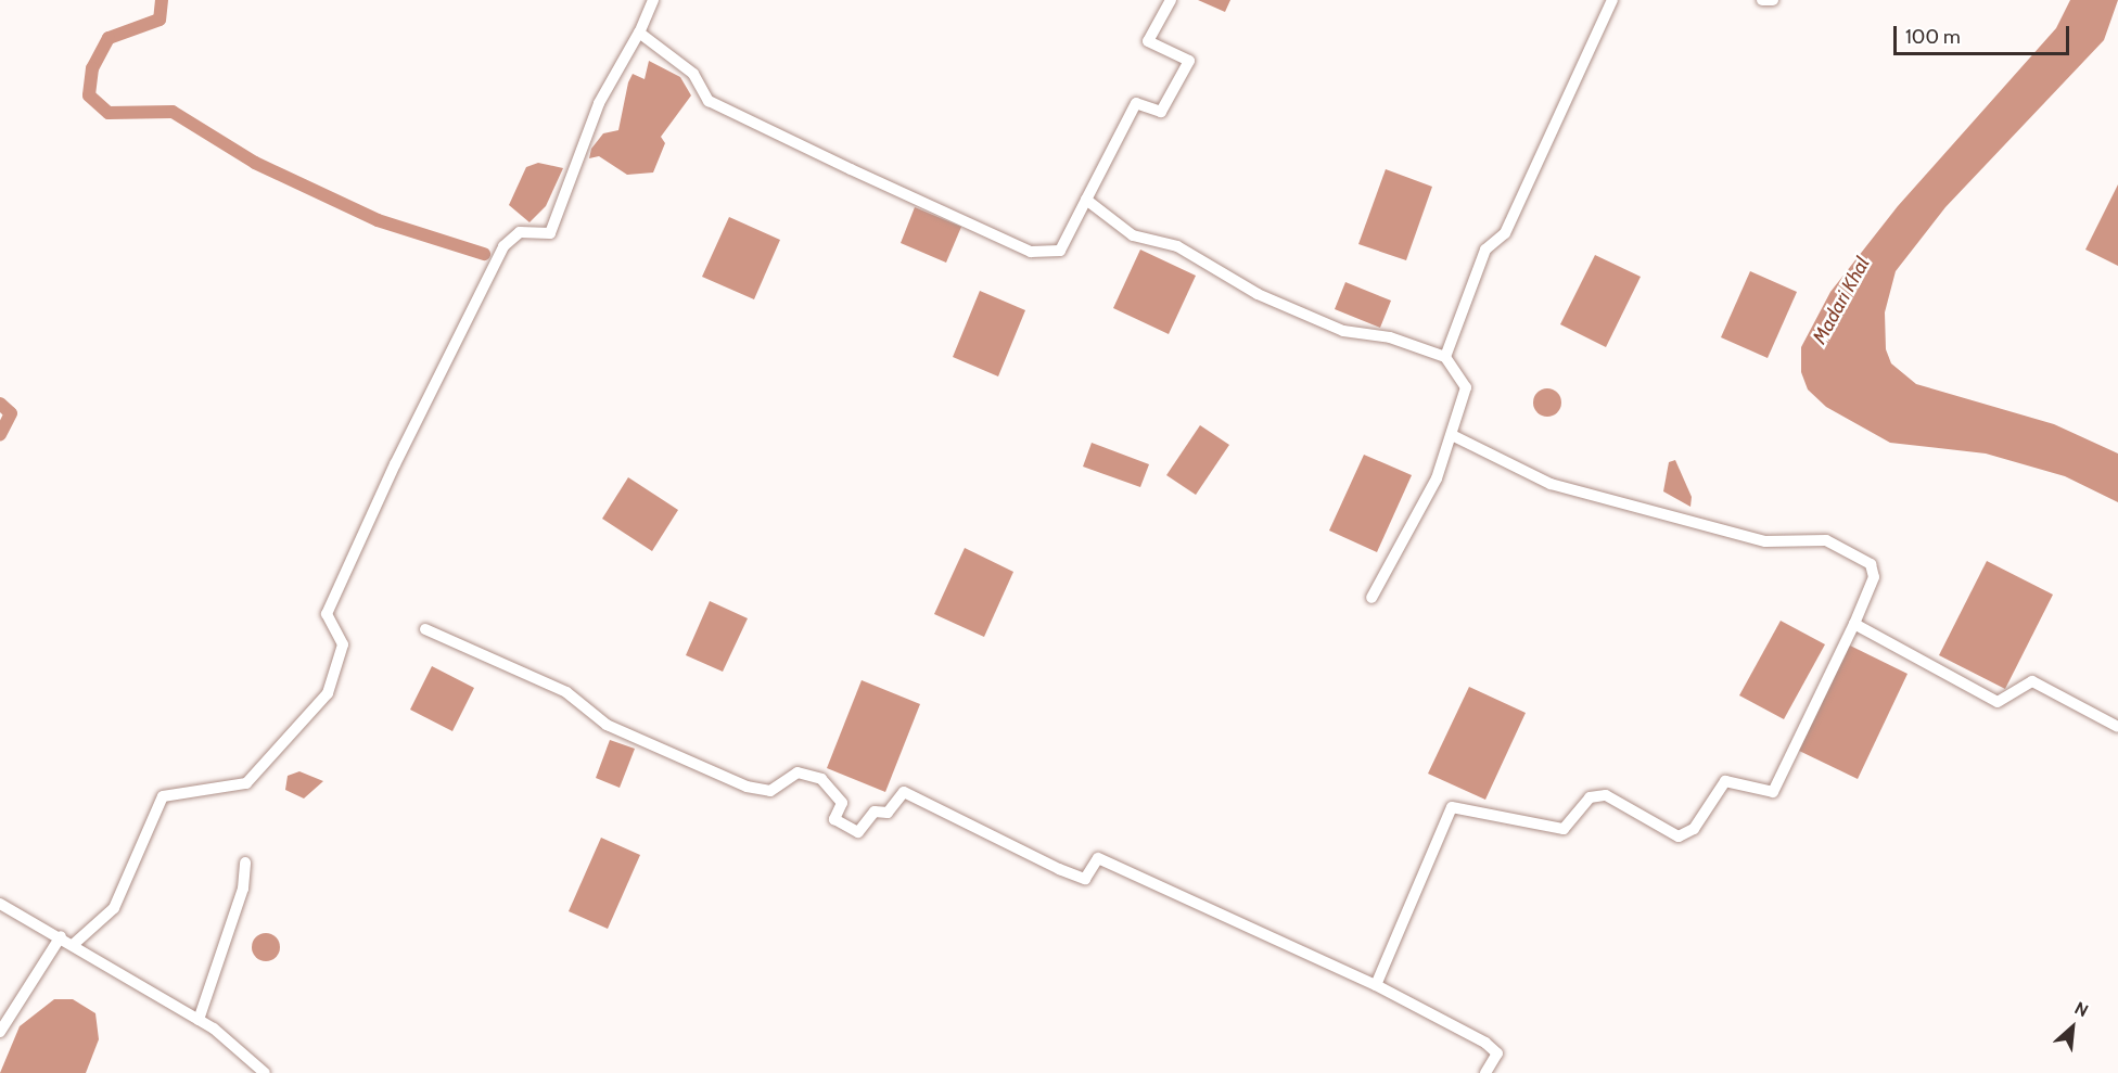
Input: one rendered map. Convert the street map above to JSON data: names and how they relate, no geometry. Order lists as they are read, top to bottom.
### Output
{
  "water": ["Madari Khal"],
  "scale_bar": "100 m",
  "north": "top right"
}
